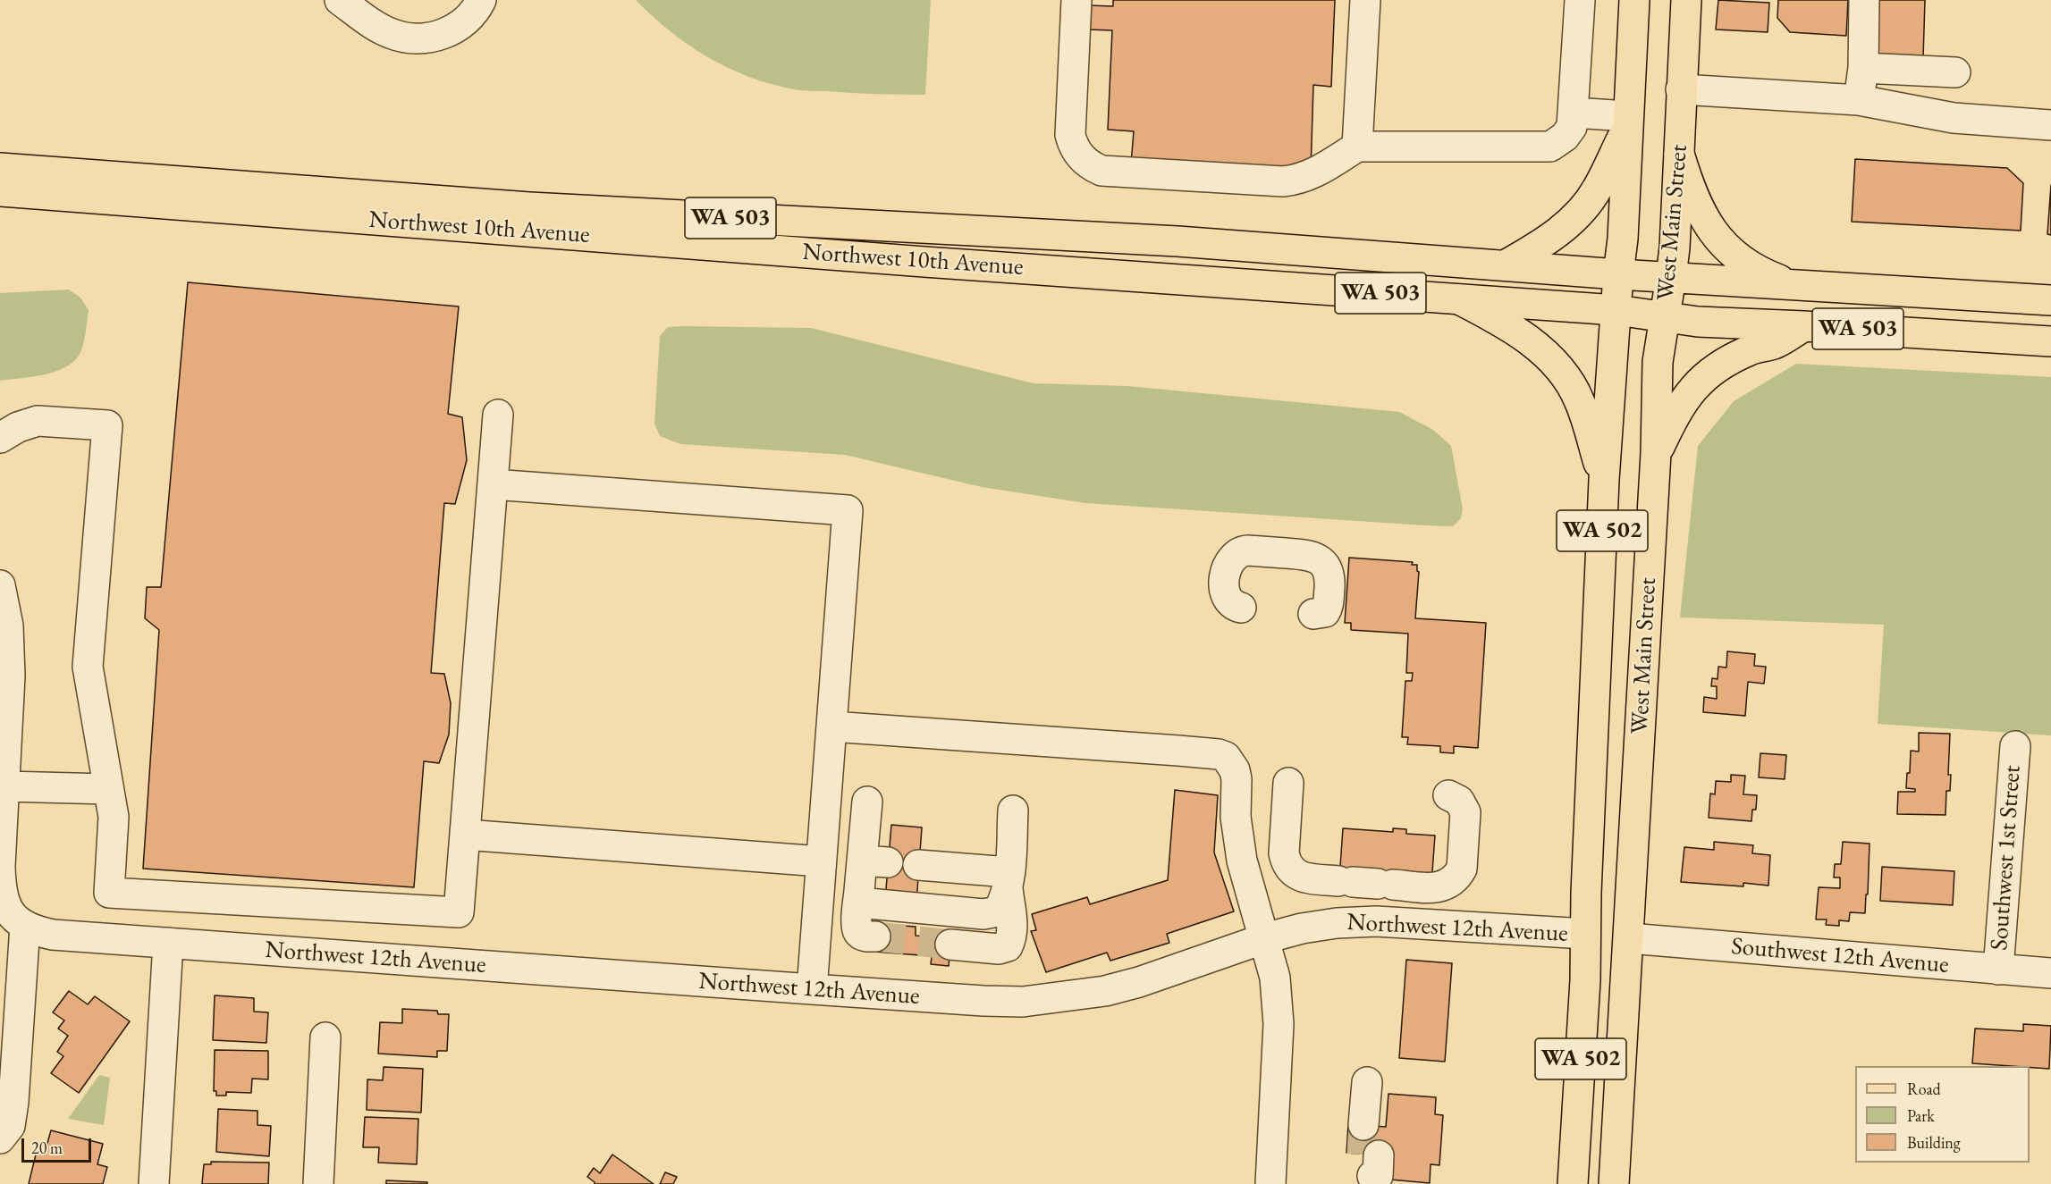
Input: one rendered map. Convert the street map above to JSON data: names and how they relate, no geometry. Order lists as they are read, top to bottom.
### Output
{
  "streets": {
    "main road": [
      "WA 503",
      "West Main Street",
      "Northwest 10th Avenue",
      "WA 502"
    ],
    "street": ["Southwest 1st Street", "Northwest 12th Avenue", "Southwest 12th Avenue"]
  },
  "crossings": [
    ["WA 503", "West Main Street"],
    ["WA 503", "Northwest 10th Avenue"],
    ["West Main Street", "Northwest 10th Avenue"],
    ["West Main Street", "Northwest 12th Avenue"],
    ["West Main Street", "Southwest 12th Avenue"],
    ["Southwest 1st Street", "Southwest 12th Avenue"]
  ],
  "legend": ["Road", "Park", "Building"],
  "scale_bar": "20 m"
}
